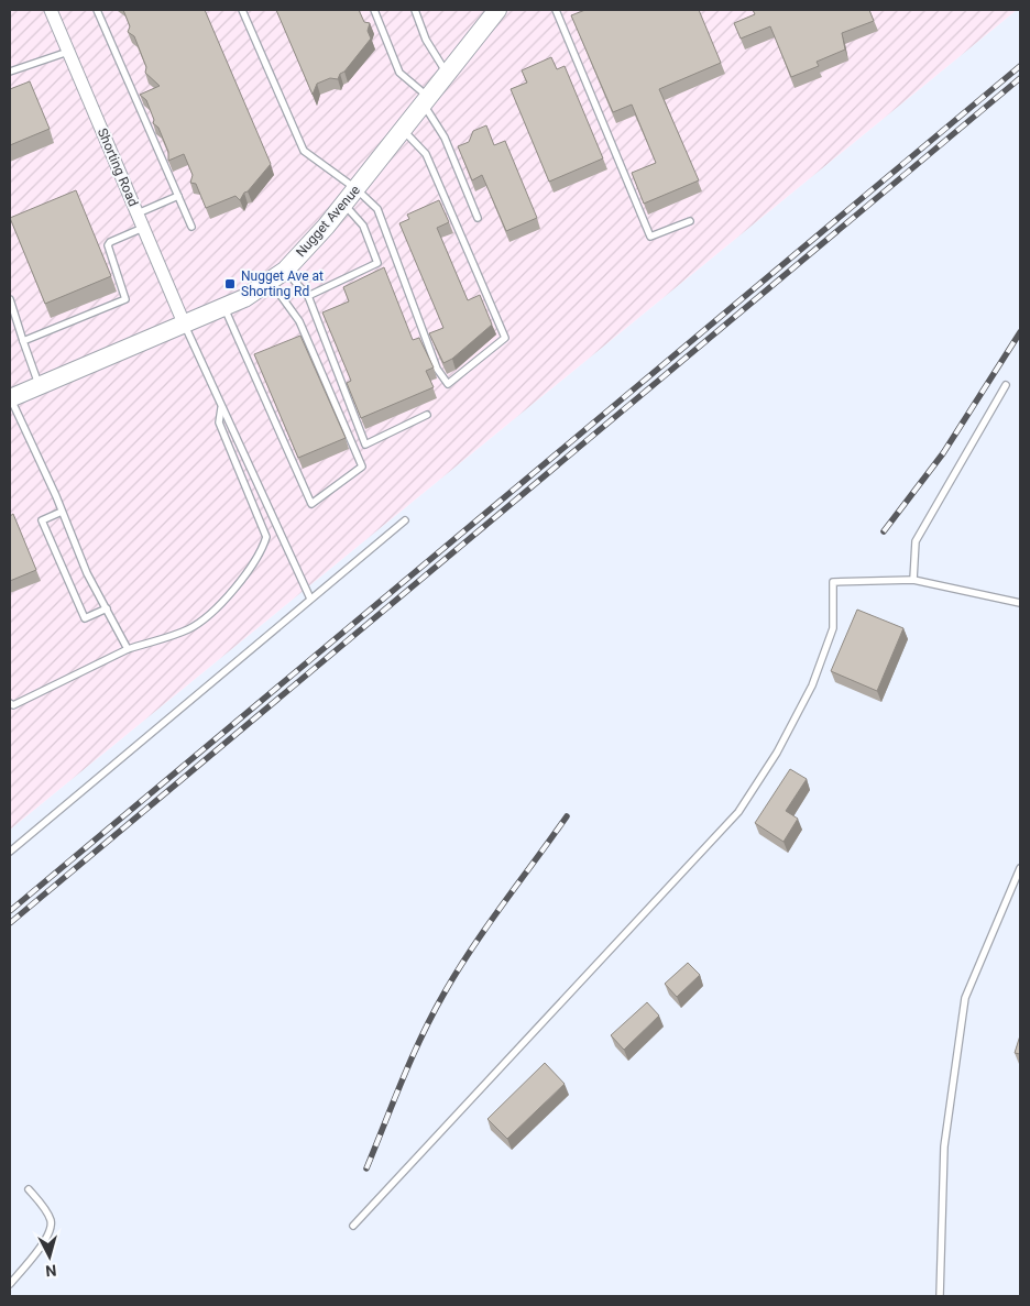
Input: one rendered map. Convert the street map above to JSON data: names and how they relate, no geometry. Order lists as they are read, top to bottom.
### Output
{
  "streets": {
    "street": ["Shorting Road", "Nugget Avenue"]
  },
  "crossings": [
    ["Shorting Road", "Nugget Avenue"]
  ],
  "places": {
    "transit": ["Nugget Ave at Shorting Rd"]
  },
  "north": "bottom"
}
